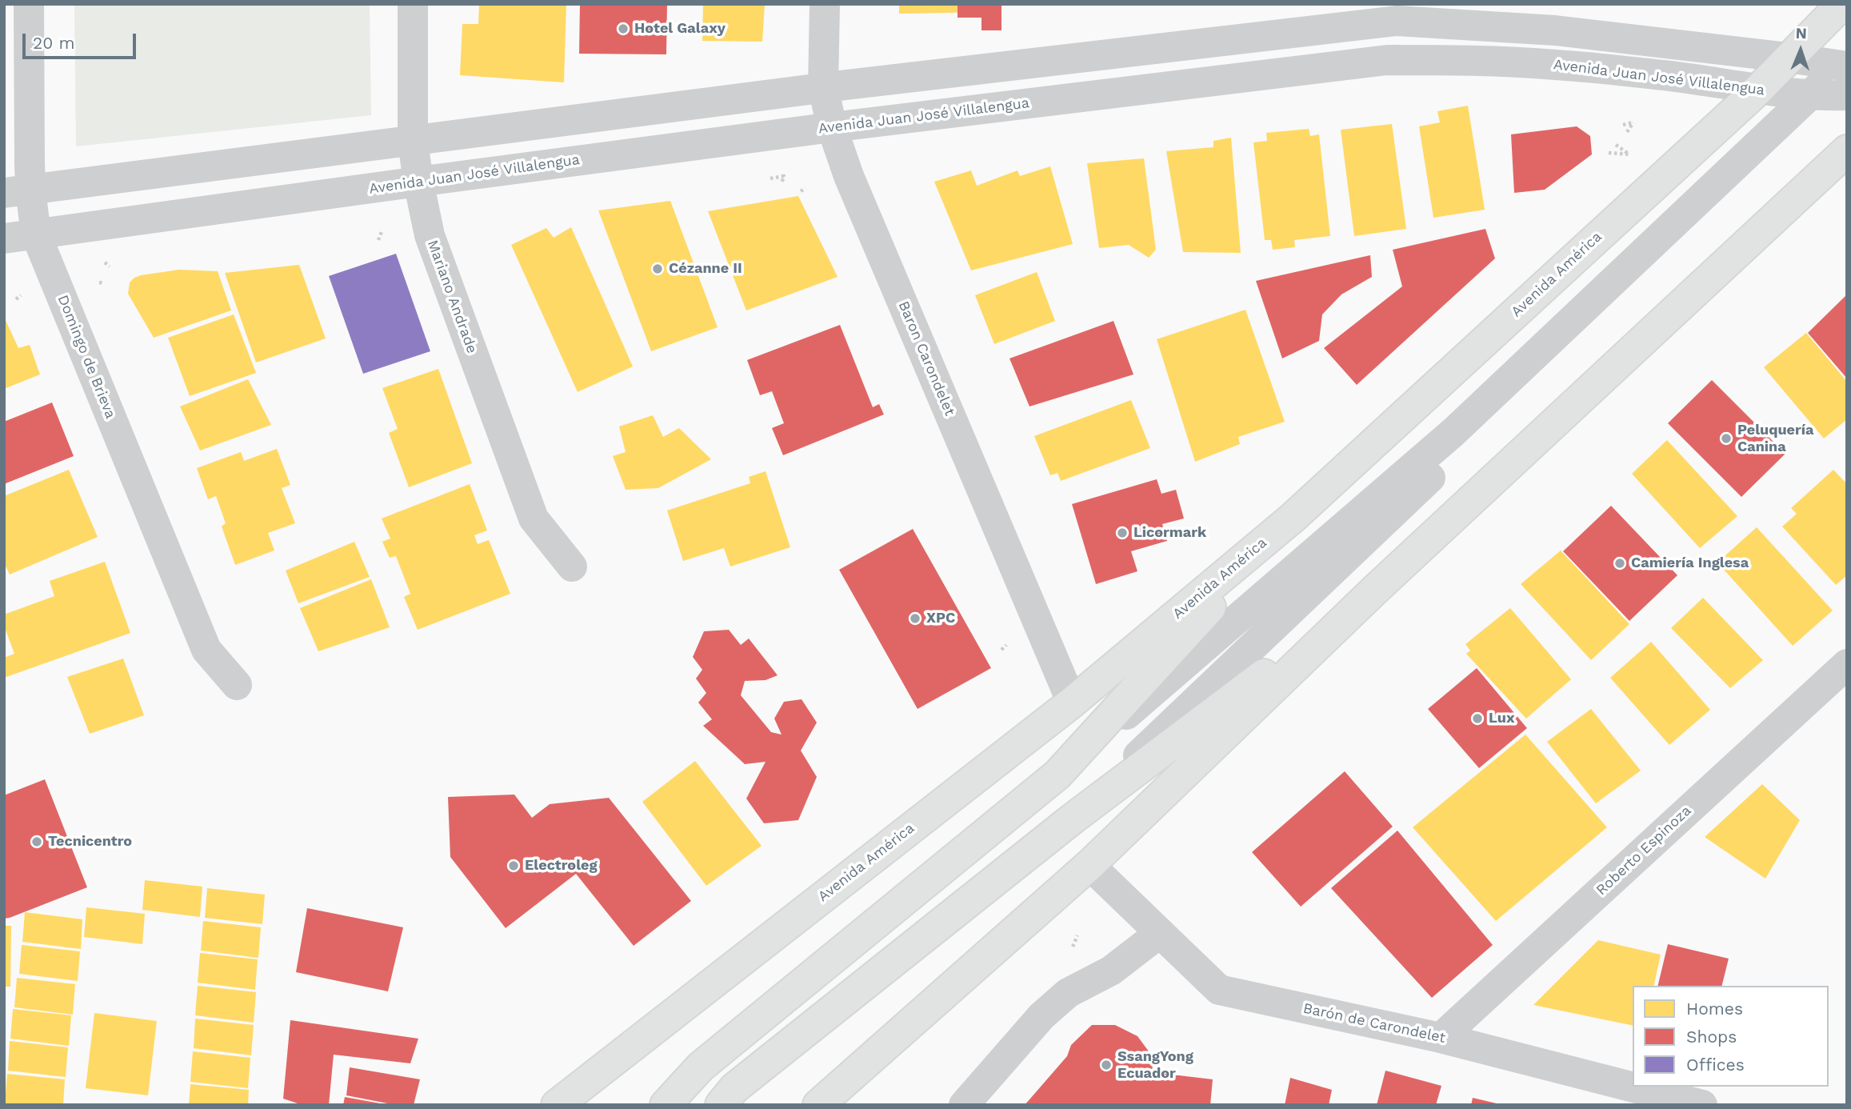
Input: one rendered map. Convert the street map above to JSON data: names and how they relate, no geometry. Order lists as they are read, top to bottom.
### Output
{
  "streets": {
    "main road": ["Avenida América"],
    "street": [
      "Avenida Juan José Villalengua",
      "Mariano Andrade",
      "Domingo de Brieva",
      "Baron Carondelet",
      "Roberto Espinoza",
      "Barón de Carondelet"
    ]
  },
  "crossings": [
    ["Avenida Juan José Villalengua", "Avenida América"],
    ["Avenida Juan José Villalengua", "Mariano Andrade"],
    ["Avenida Juan José Villalengua", "Domingo de Brieva"],
    ["Avenida Juan José Villalengua", "Baron Carondelet"],
    ["Avenida América", "Baron Carondelet"],
    ["Roberto Espinoza", "Barón de Carondelet"]
  ],
  "places": [
    "Hotel Galaxy",
    "Cézanne II",
    "Peluquería Canina",
    "Licormark",
    "Camiería Inglesa",
    "XPC",
    "Lux",
    "Tecnicentro",
    "Electroleg",
    "SsangYong Ecuador"
  ],
  "legend": ["Homes", "Shops", "Offices"],
  "scale_bar": "20 m",
  "north": "top"
}
